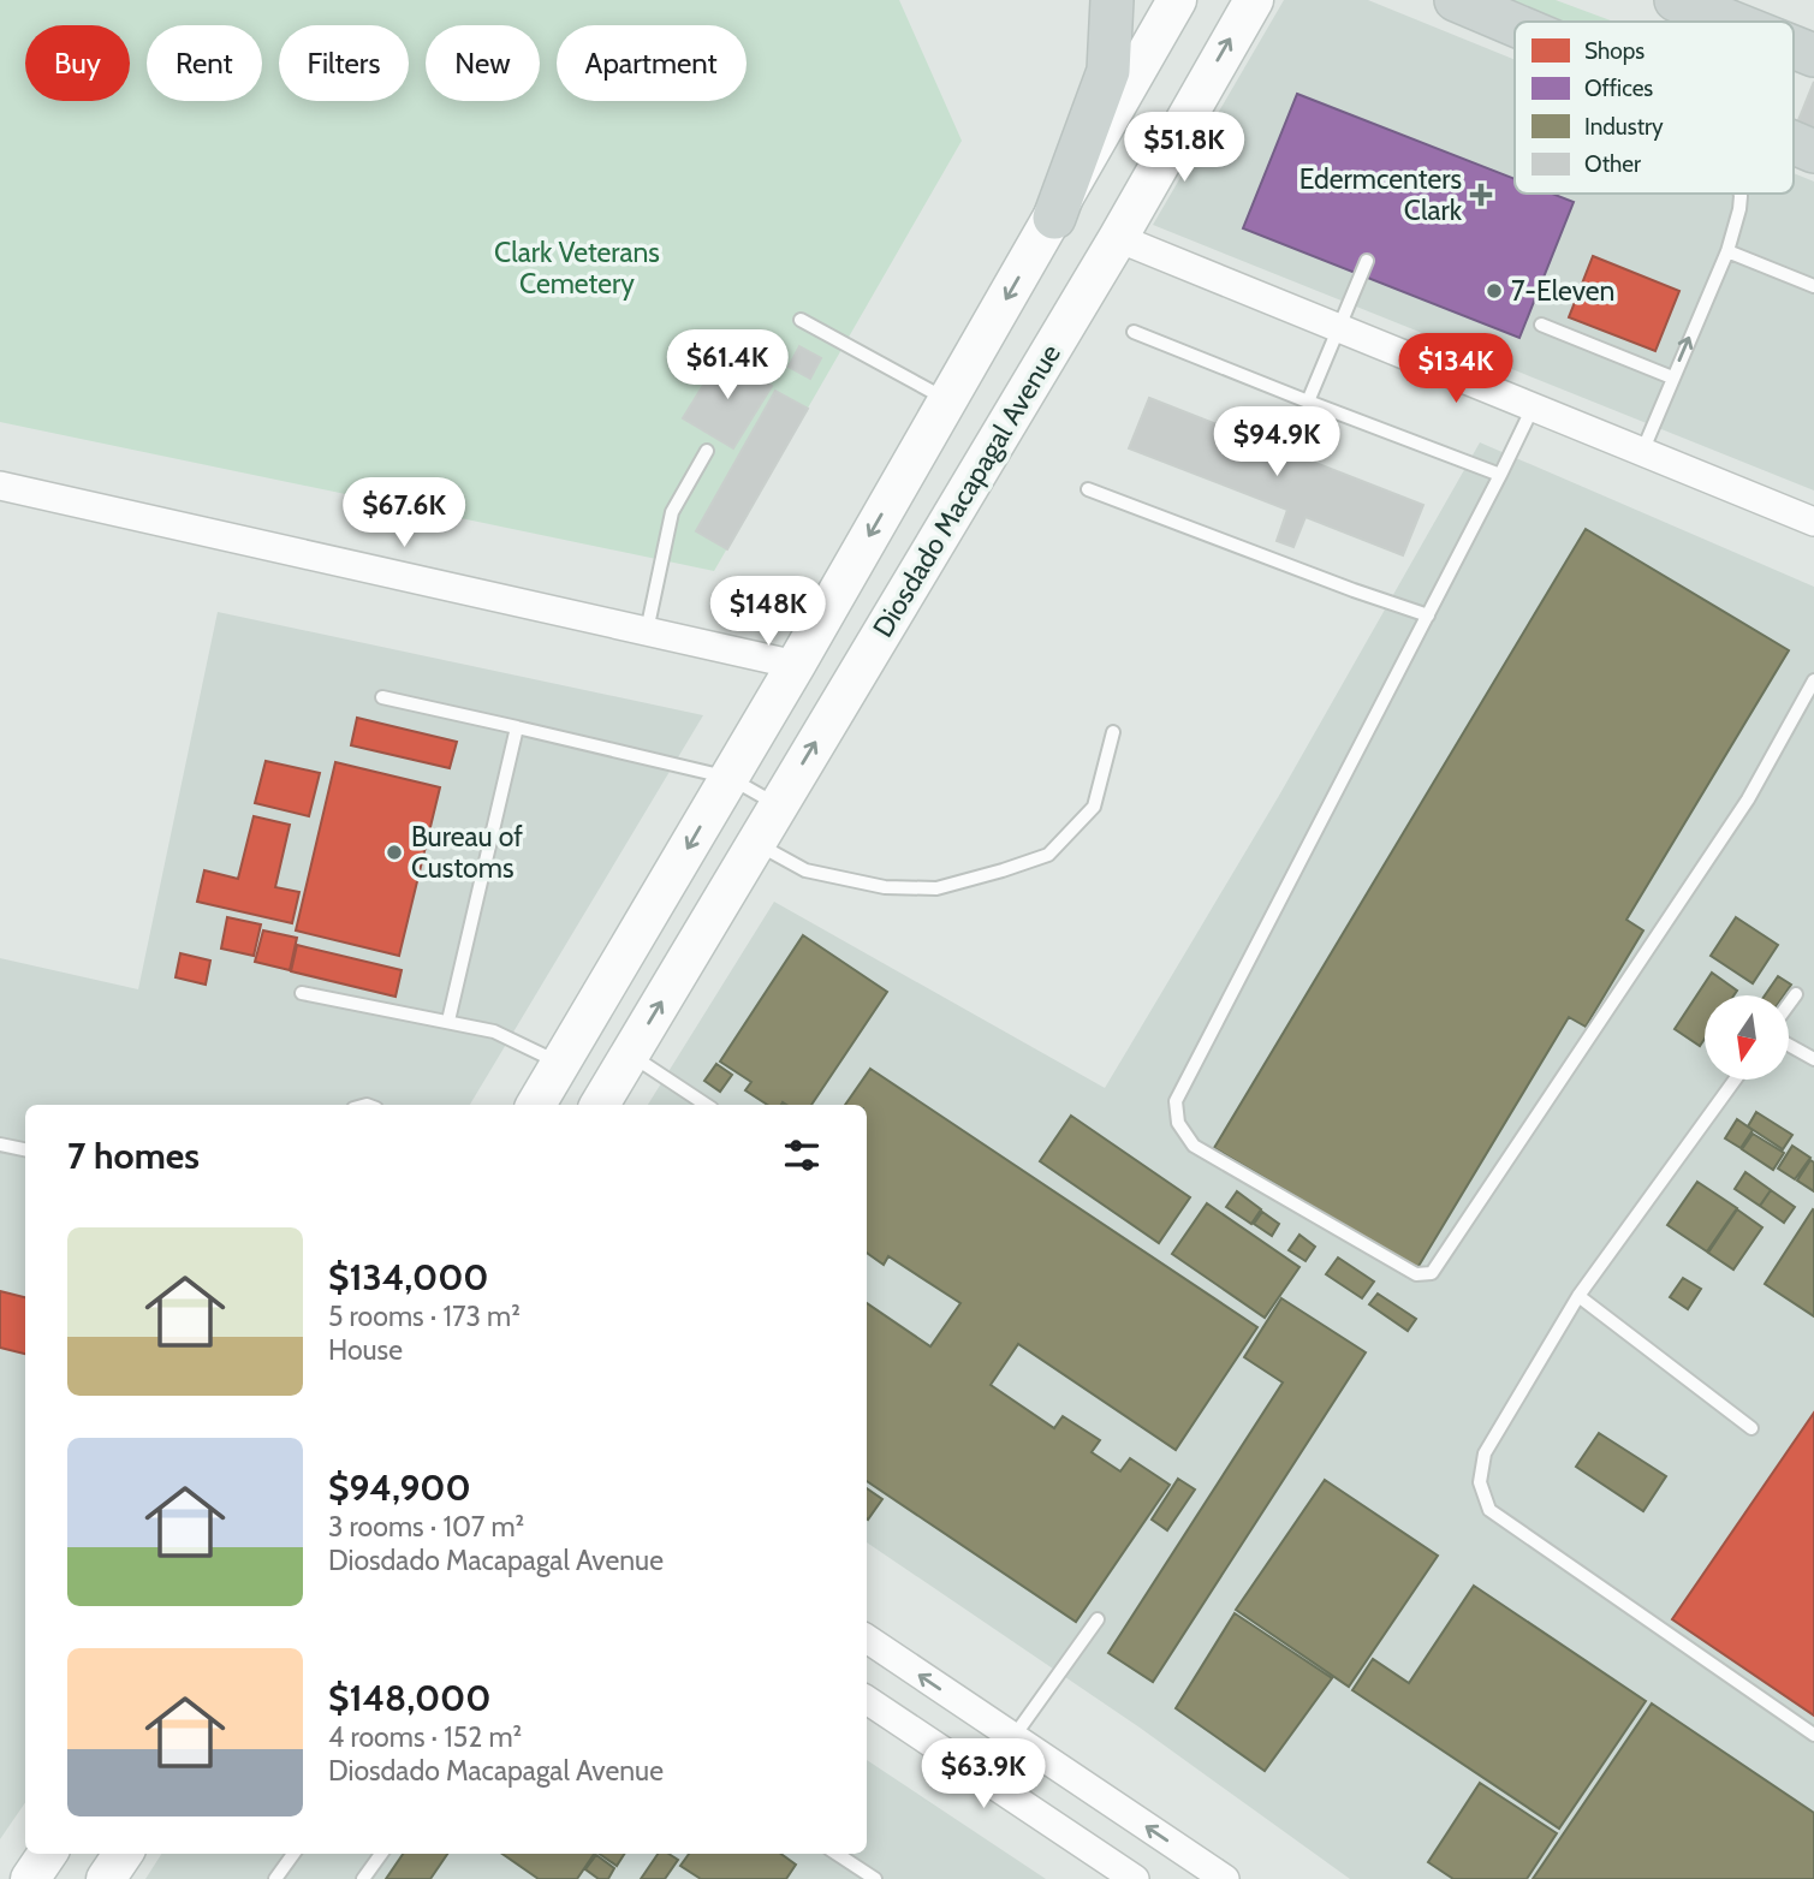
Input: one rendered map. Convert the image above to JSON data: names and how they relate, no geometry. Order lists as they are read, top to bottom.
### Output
{
  "streets": {
    "main road": ["Diosdado Macapagal Avenue"]
  },
  "parks": ["Clark Veterans Cemetery"],
  "places": {
    "health": ["Edermcenters Clark"],
    "other": ["7-Eleven", "Bureau of Customs"]
  },
  "legend": [
    "Shops",
    "Offices",
    "Industry",
    "Other"
  ],
  "north": "bottom",
  "page": {
    "chip": [
      "Buy",
      "Rent",
      "Filters",
      "New",
      "Apartment"
    ],
    "price": [
      "$51.8K",
      "$61.4K",
      "$134K",
      "$94.9K",
      "$67.6K",
      "$148K",
      "$63.9K"
    ],
    "heading": "7 homes",
    "list": [
      {
        "name": "$134,000",
        "note": "5 rooms · 173 m² · House"
      },
      {
        "name": "$94,900",
        "note": "3 rooms · 107 m² · Diosdado Macapagal Avenue"
      },
      {
        "name": "$148,000",
        "note": "4 rooms · 152 m² · Diosdado Macapagal Avenue"
      }
    ]
  }
}
